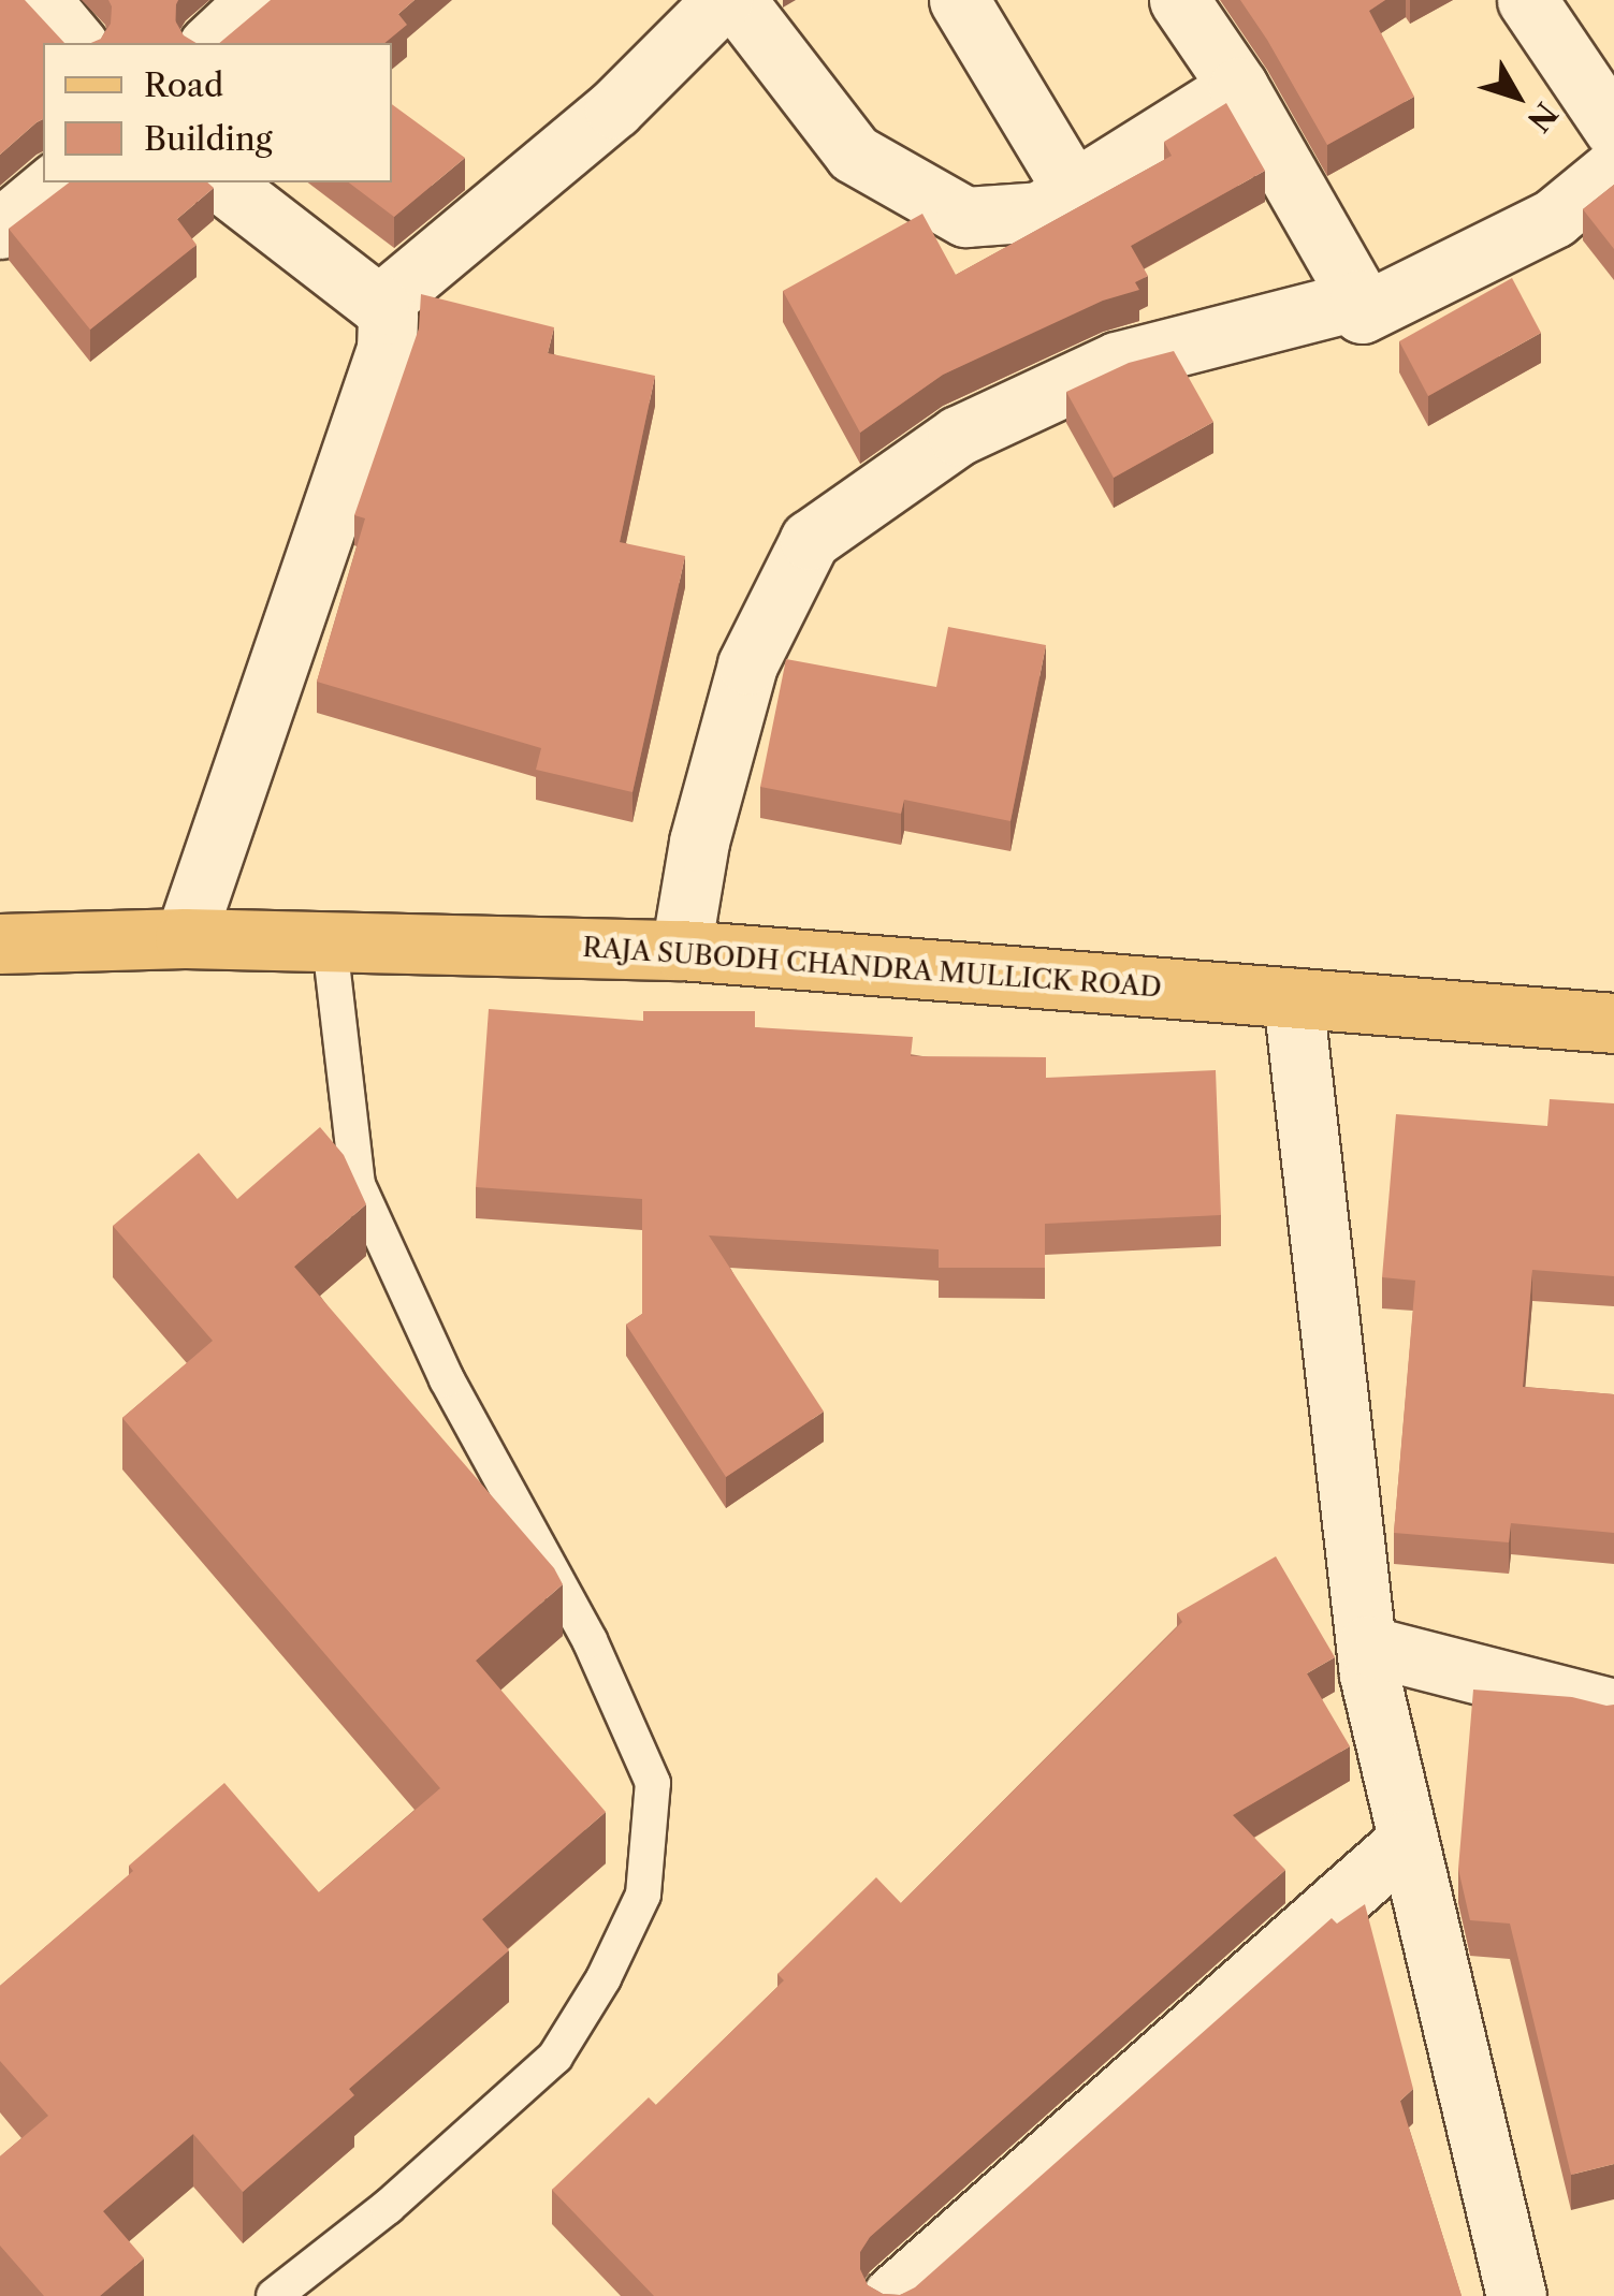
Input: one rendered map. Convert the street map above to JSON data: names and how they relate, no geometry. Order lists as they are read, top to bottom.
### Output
{
  "streets": {
    "main road": ["RAJA SUBODH CHANDRA MULLICK ROAD"]
  },
  "legend": ["Road", "Building"],
  "north": "bottom right"
}
